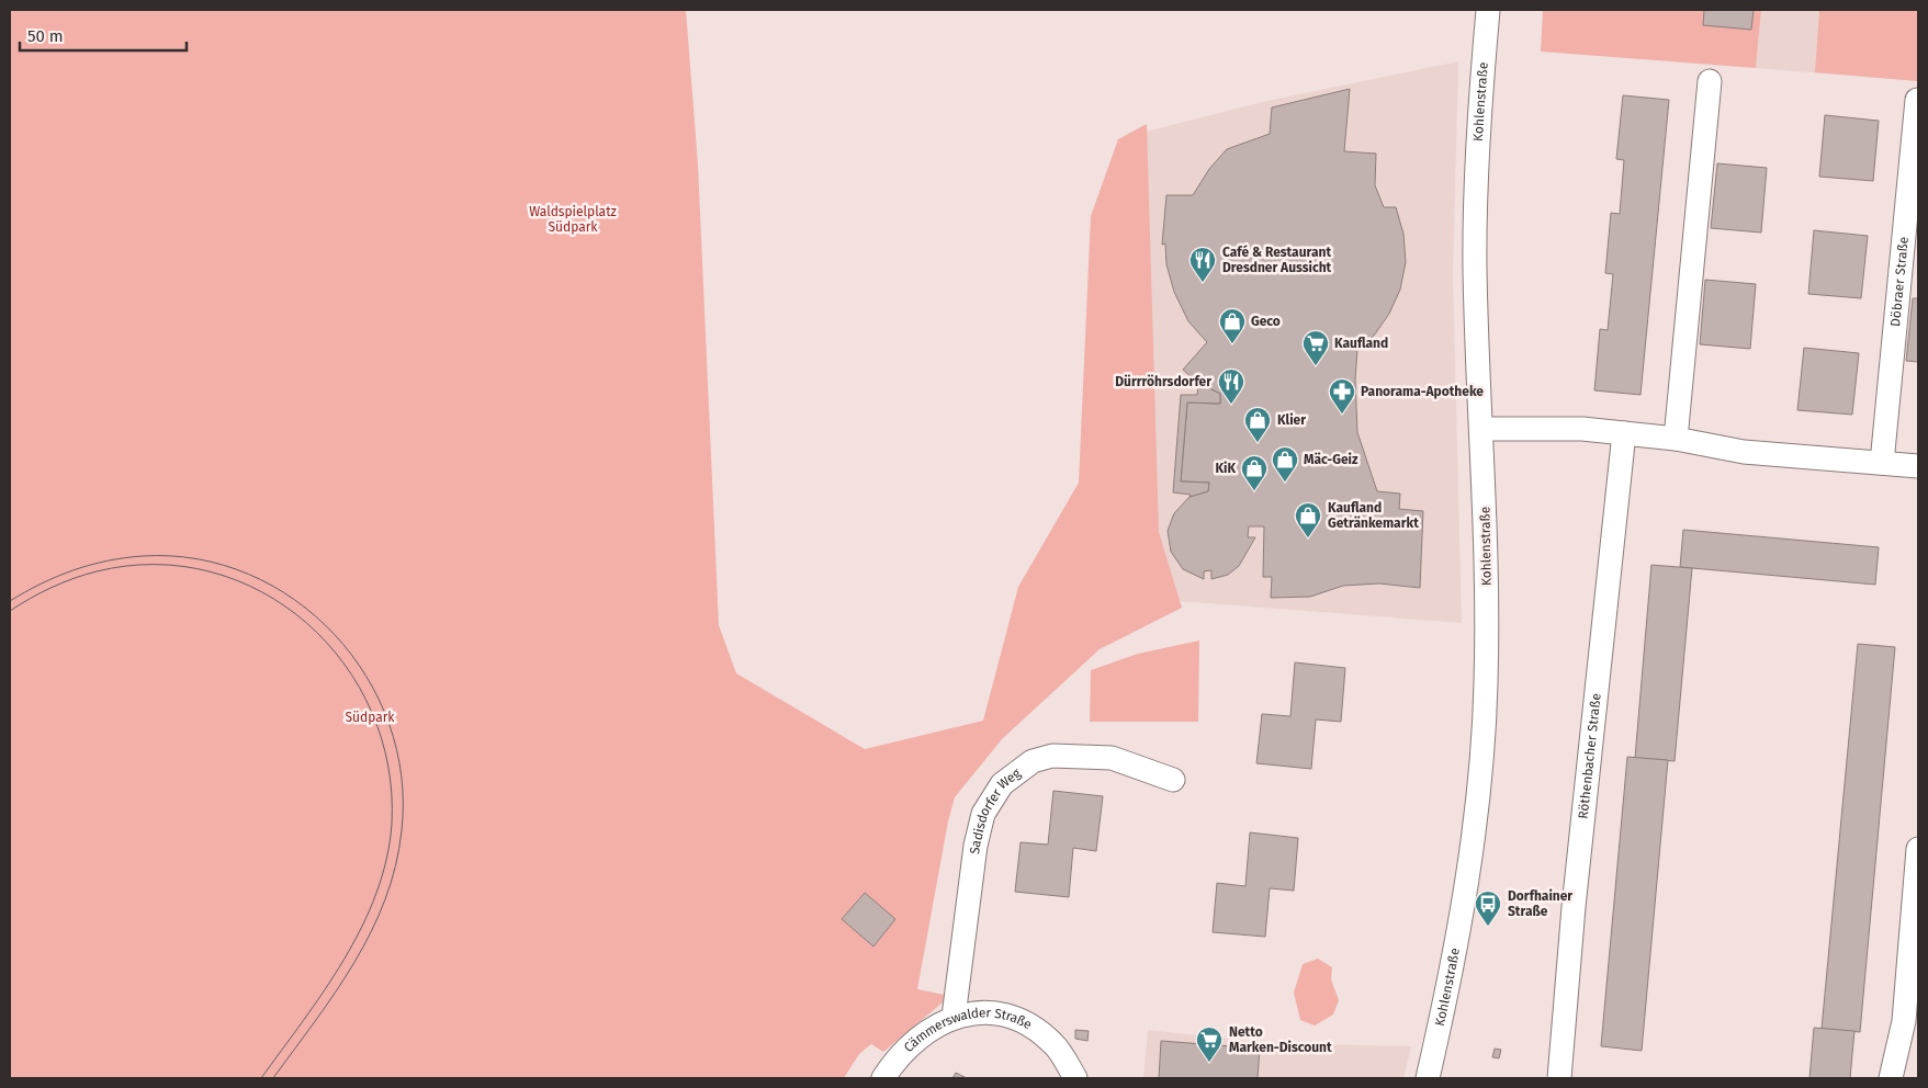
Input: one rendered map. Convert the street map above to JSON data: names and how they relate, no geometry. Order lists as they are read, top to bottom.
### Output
{
  "streets": {
    "street": [
      "Kohlenstraße",
      "Döbraer Straße",
      "Röthenbacher Straße",
      "Sadisdorfer Weg",
      "Cämmerswalder Straße"
    ]
  },
  "crossings": [
    ["Sadisdorfer Weg", "Cämmerswalder Straße"]
  ],
  "parks": ["Waldspielplatz Südpark", "Südpark"],
  "places": {
    "restaurant": ["Café & Restaurant Dresdner Aussicht", "Dürrröhrsdorfer"],
    "shop": [
      "Geco",
      "Klier",
      "Mäc-Geiz",
      "KiK",
      "Kaufland Getränkemarkt"
    ],
    "supermarket": ["Kaufland", "Netto Marken-Discount"],
    "pharmacy": ["Panorama-Apotheke"],
    "bus stop": ["Dorfhainer Straße"]
  },
  "scale_bar": "50 m"
}
